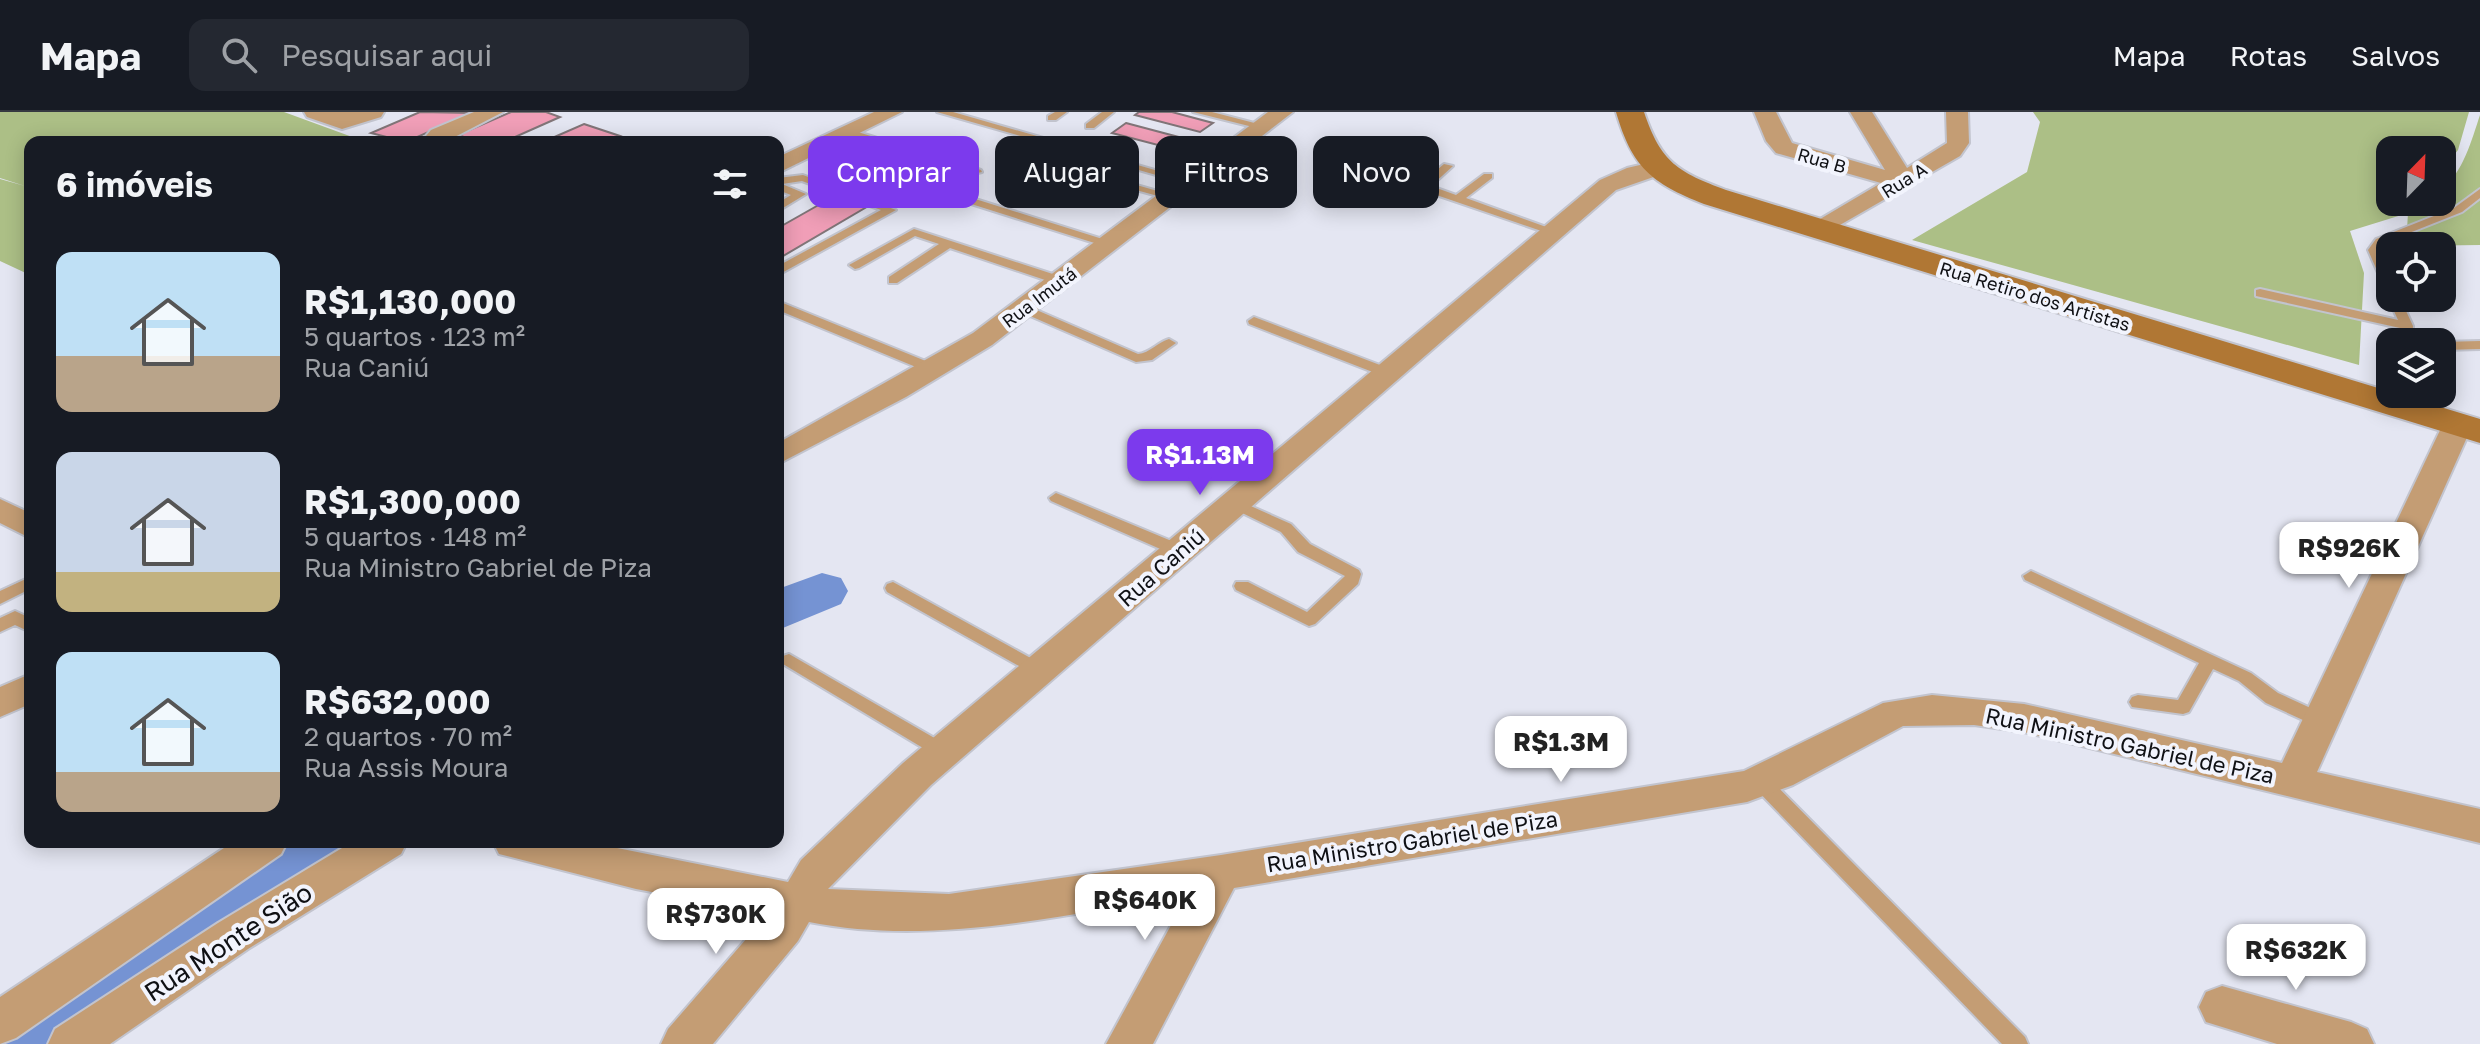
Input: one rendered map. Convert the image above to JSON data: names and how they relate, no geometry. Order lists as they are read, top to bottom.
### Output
{
  "streets": {
    "street": [
      "Rua B",
      "Rua A",
      "Rua Retiro dos Artistas",
      "Rua Imutá",
      "Rua Caniú",
      "Rua Ministro Gabriel de Piza",
      "Rua Monte Sião"
    ]
  },
  "crossings": [
    ["Rua B", "Rua A"],
    ["Rua A", "Rua Retiro dos Artistas"],
    ["Rua Retiro dos Artistas", "Rua Caniú"],
    ["Rua Caniú", "Rua Ministro Gabriel de Piza"]
  ],
  "north": "top right",
  "page": {
    "header": "Mapa",
    "search": "Pesquisar aqui",
    "nav": ["Mapa", "Rotas", "Salvos"],
    "chip": [
      "Comprar",
      "Alugar",
      "Filtros",
      "Novo"
    ],
    "heading": "6 imóveis",
    "list": [
      {
        "name": "R$1,130,000",
        "note": "5 quartos · 123 m² · Rua Caniú"
      },
      {
        "name": "R$1,300,000",
        "note": "5 quartos · 148 m² · Rua Ministro Gabriel de Piza"
      },
      {
        "name": "R$632,000",
        "note": "2 quartos · 70 m² · Rua Assis Moura"
      }
    ],
    "price": [
      "R$1.13M",
      "R$926K",
      "R$1.3M",
      "R$640K",
      "R$730K",
      "R$632K"
    ]
  }
}
